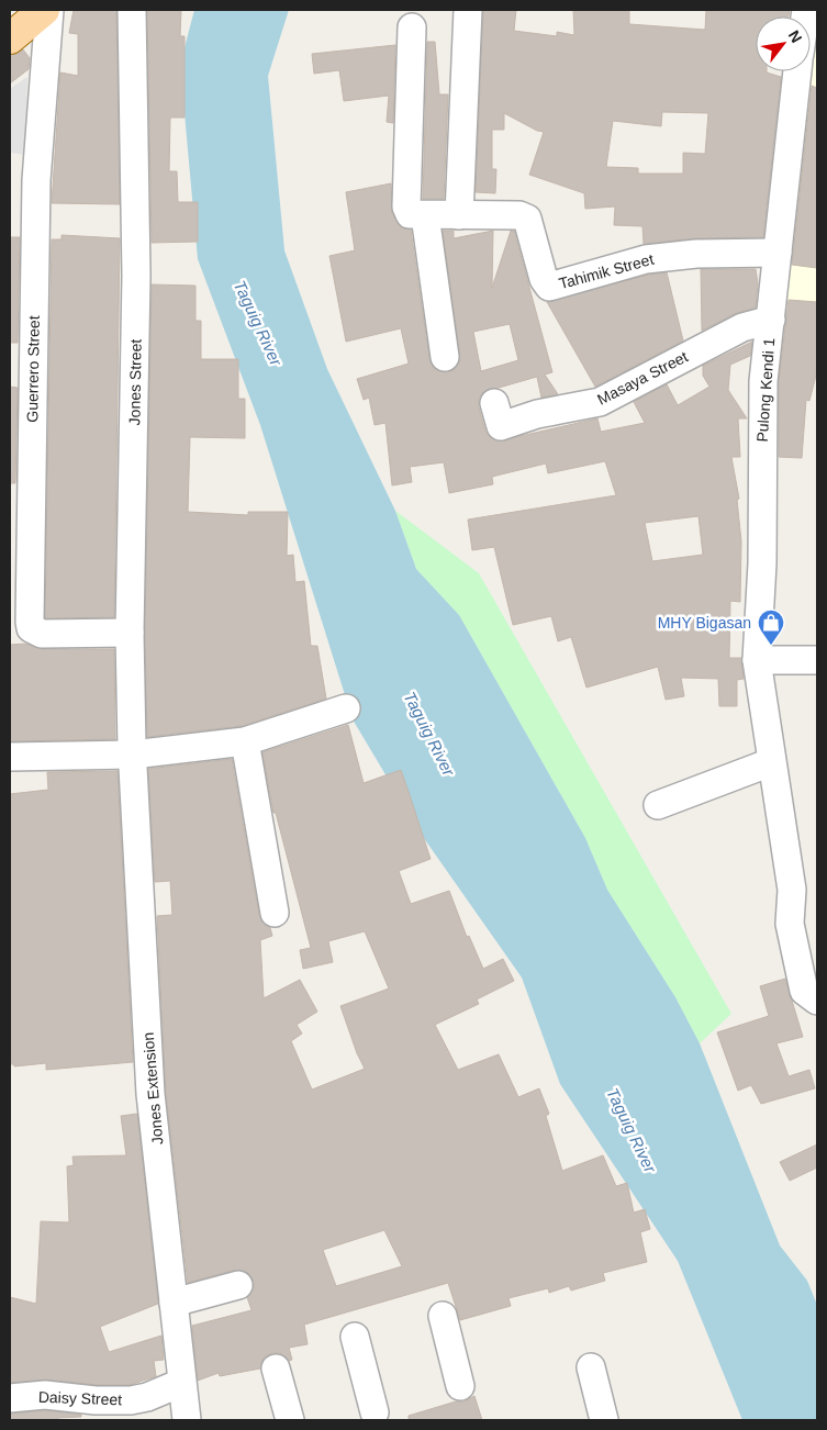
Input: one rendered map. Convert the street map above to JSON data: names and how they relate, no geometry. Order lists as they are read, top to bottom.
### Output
{
  "streets": {
    "street": [
      "Tahimik Street",
      "Guerrero Street",
      "Masaya Street",
      "Jones Street",
      "Pulong Kendi 1",
      "Jones Extension",
      "Daisy Street"
    ]
  },
  "crossings": [
    ["Tahimik Street", "Pulong Kendi 1"],
    ["Guerrero Street", "Jones Street"],
    ["Masaya Street", "Pulong Kendi 1"],
    ["Jones Street", "Jones Extension"],
    ["Jones Extension", "Daisy Street"]
  ],
  "water": ["Taguig River"],
  "places": {
    "shop": ["MHY Bigasan"]
  },
  "north": "top right"
}
